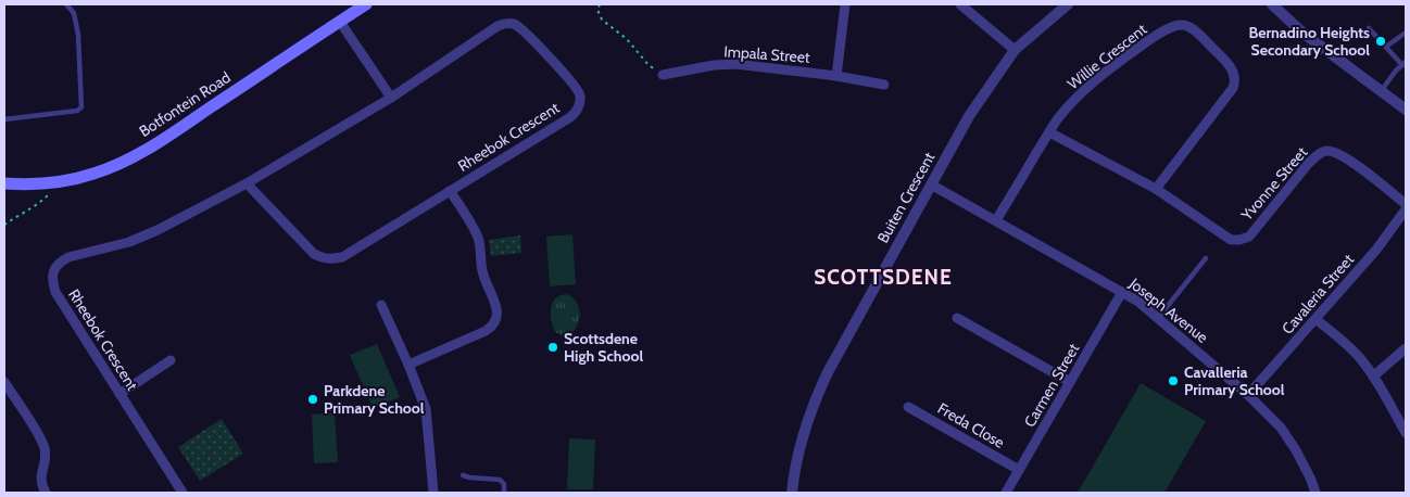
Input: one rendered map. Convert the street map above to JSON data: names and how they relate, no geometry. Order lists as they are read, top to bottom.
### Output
{
  "streets": {
    "main road": ["Botfontein Road"],
    "street": [
      "Impala Street",
      "Willie Crescent",
      "Rheebok Crescent",
      "Yvonne Street",
      "Buiten Crescent",
      "Cavaleria Street",
      "Joseph Avenue",
      "Carmen Street",
      "Freda Close"
    ]
  },
  "crossings": [
    ["Willie Crescent", "Yvonne Street"],
    ["Willie Crescent", "Joseph Avenue"],
    ["Buiten Crescent", "Joseph Avenue"],
    ["Cavaleria Street", "Joseph Avenue"],
    ["Joseph Avenue", "Carmen Street"],
    ["Carmen Street", "Freda Close"]
  ],
  "districts": ["SCOTTSDENE"],
  "places": [
    "Bernadino Heights Secondary School",
    "Scottsdene High School",
    "Cavalleria Primary School",
    "Parkdene Primary School"
  ]
}
